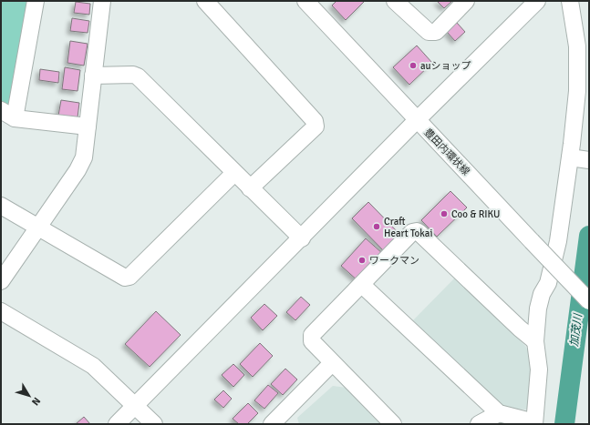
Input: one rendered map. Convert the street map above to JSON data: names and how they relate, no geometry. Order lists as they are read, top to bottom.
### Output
{
  "streets": {
    "street": ["豊田内環状線"]
  },
  "water": ["加茂川"],
  "places": [
    "auショップ",
    "Coo & RIKU",
    "Craft Heart Tokai",
    "ワークマン"
  ],
  "north": "bottom right"
}
